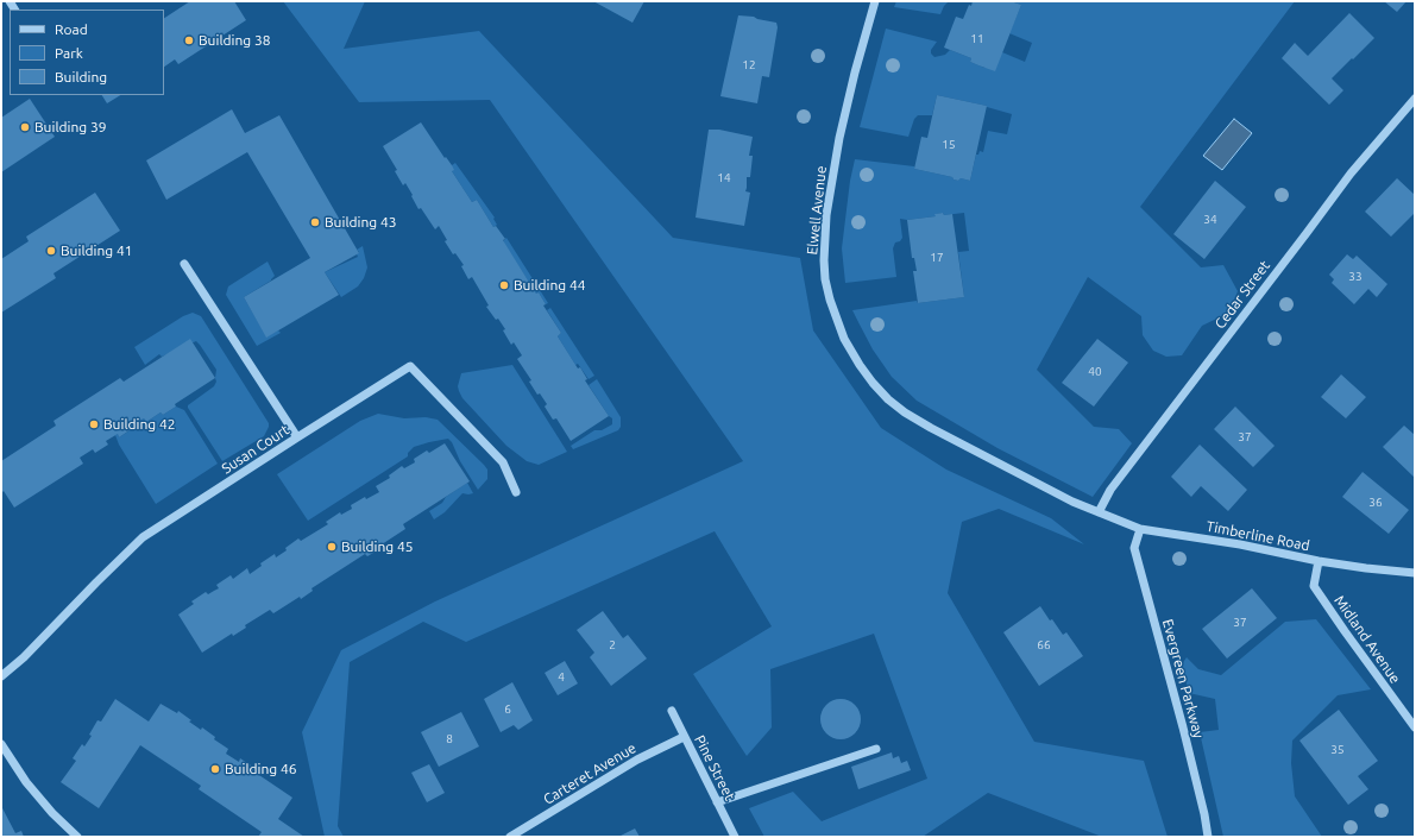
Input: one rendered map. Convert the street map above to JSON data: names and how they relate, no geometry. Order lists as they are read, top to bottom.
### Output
{
  "streets": {
    "street": [
      "Elwell Avenue",
      "Cedar Street",
      "Susan Court",
      "Timberline Road",
      "Midland Avenue",
      "Evergreen Parkway",
      "Pine Street",
      "Carteret Avenue"
    ]
  },
  "crossings": [
    ["Elwell Avenue", "Cedar Street"],
    ["Elwell Avenue", "Timberline Road"],
    ["Cedar Street", "Timberline Road"],
    ["Timberline Road", "Midland Avenue"],
    ["Timberline Road", "Evergreen Parkway"],
    ["Pine Street", "Carteret Avenue"]
  ],
  "places": [
    "Building 38",
    "Building 39",
    "Building 43",
    "Building 41",
    "Building 44",
    "Building 42",
    "Building 45",
    "Building 46"
  ],
  "house_numbers": [
    "11",
    "12",
    "15",
    "14",
    "34",
    "17",
    "33",
    "40",
    "37",
    "36",
    "37",
    "2",
    "66",
    "4",
    "6",
    "8",
    "35"
  ],
  "legend": ["Road", "Park", "Building"]
}
